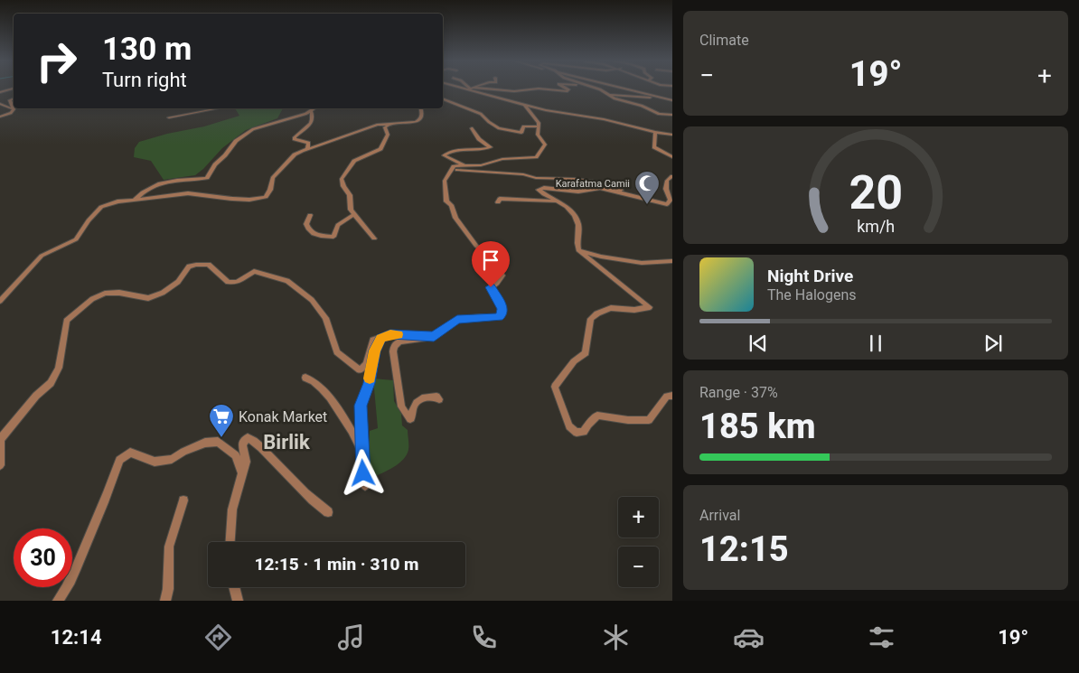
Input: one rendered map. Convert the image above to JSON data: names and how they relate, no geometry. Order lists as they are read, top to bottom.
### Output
{
  "districts": ["Birlik"],
  "places": {
    "mosque": ["Karafatma Camii"],
    "supermarket": ["Konak Market"]
  },
  "page": {
    "tile": [
      "Climate",
      ["Range · 37%", "185 km"],
      ["Arrival", "12:15"]
    ],
    "turn": ["130 m", "Turn right"],
    "heat": ["−", "19°", "+"],
    "song": ["Night Drive", "The Halogens"],
    "map_buttons": ["+", "−"],
    "limit": "30",
    "trip": "12:15 · 1 min · 310 m",
    "tabs": ["12:14", "19°"],
    "gauge": ["20", "km/h"]
  }
}
